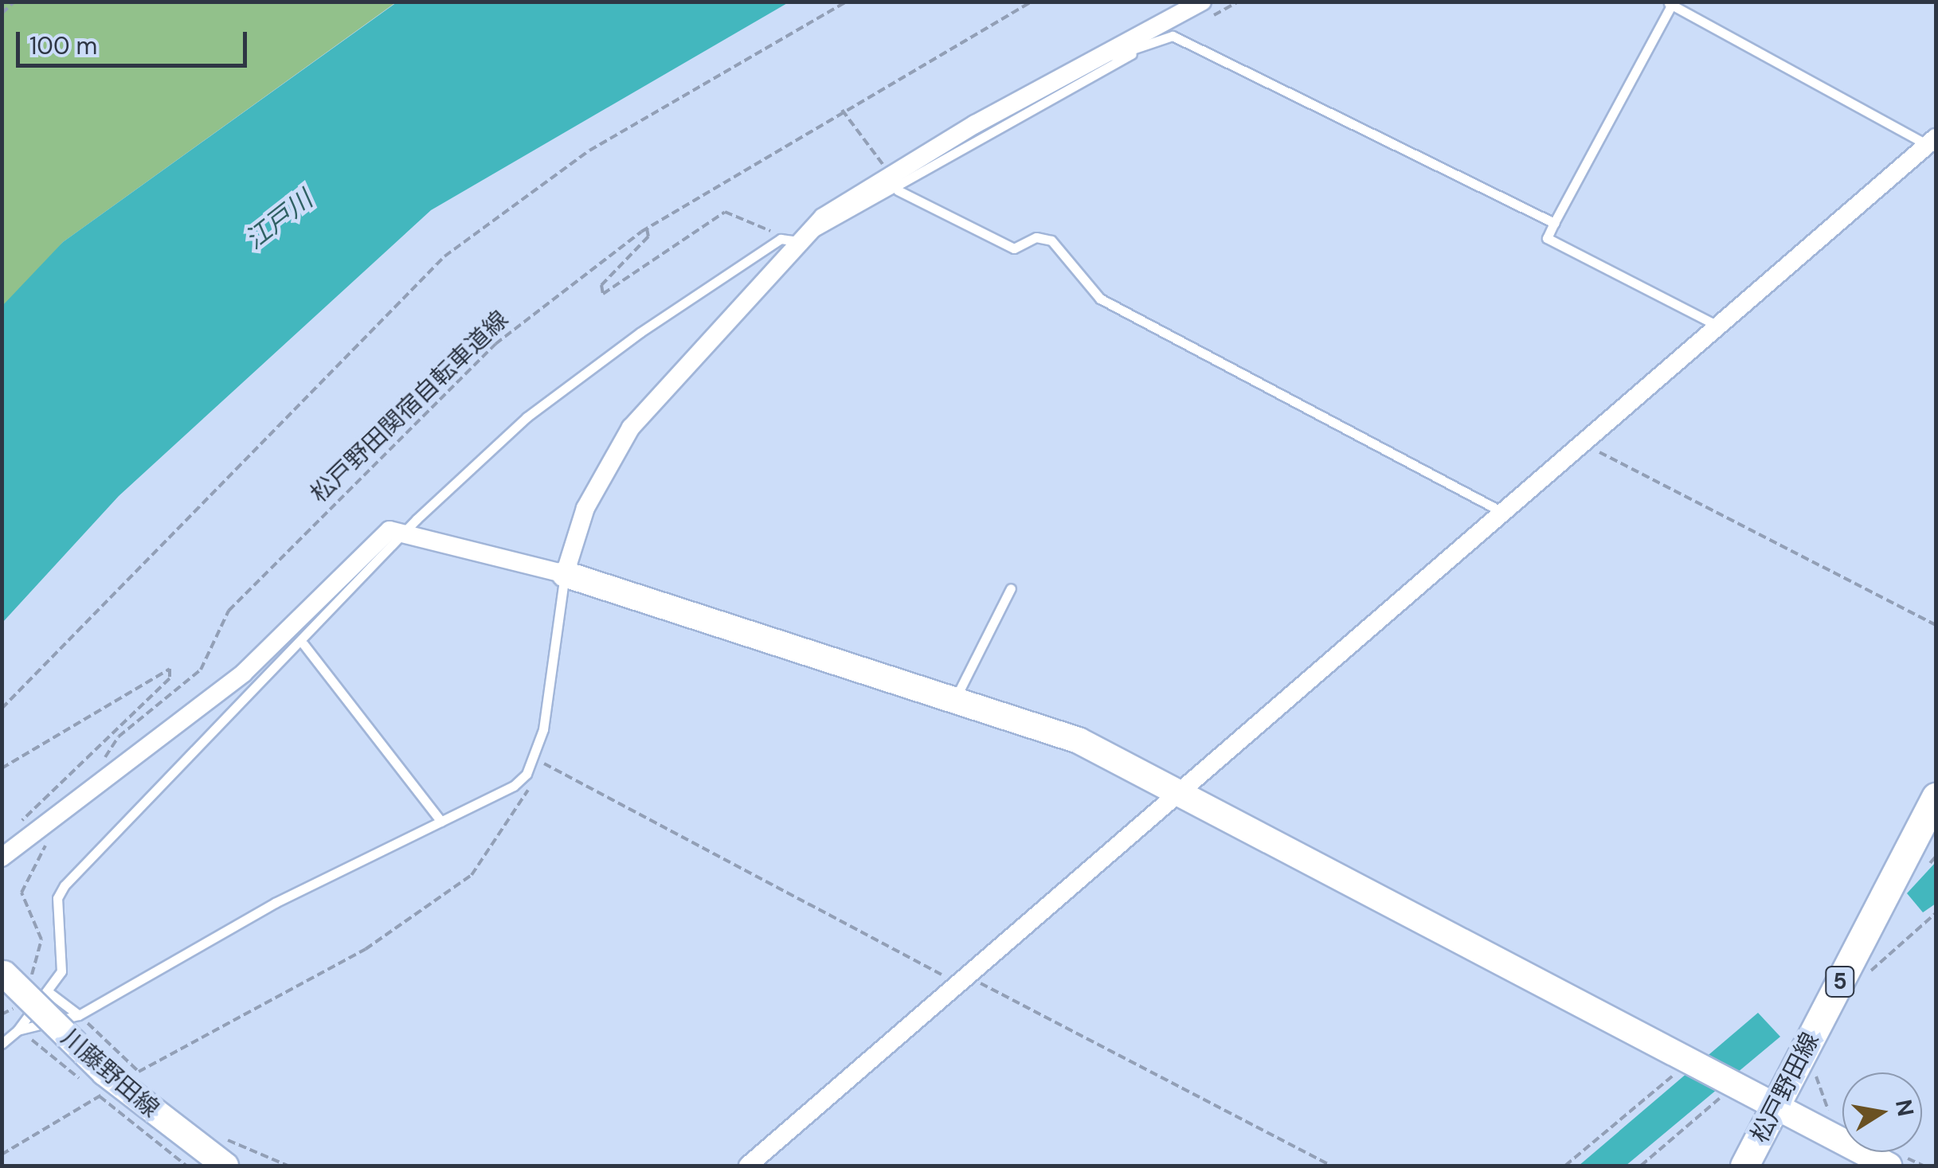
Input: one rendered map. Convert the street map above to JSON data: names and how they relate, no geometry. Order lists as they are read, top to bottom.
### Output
{
  "streets": {
    "main road": ["5", "松戸野田線"],
    "street": ["川藤野田線"],
    "path": ["松戸野田関宿自転車道線"]
  },
  "water": ["江戸川"],
  "scale_bar": "100 m",
  "north": "right"
}
